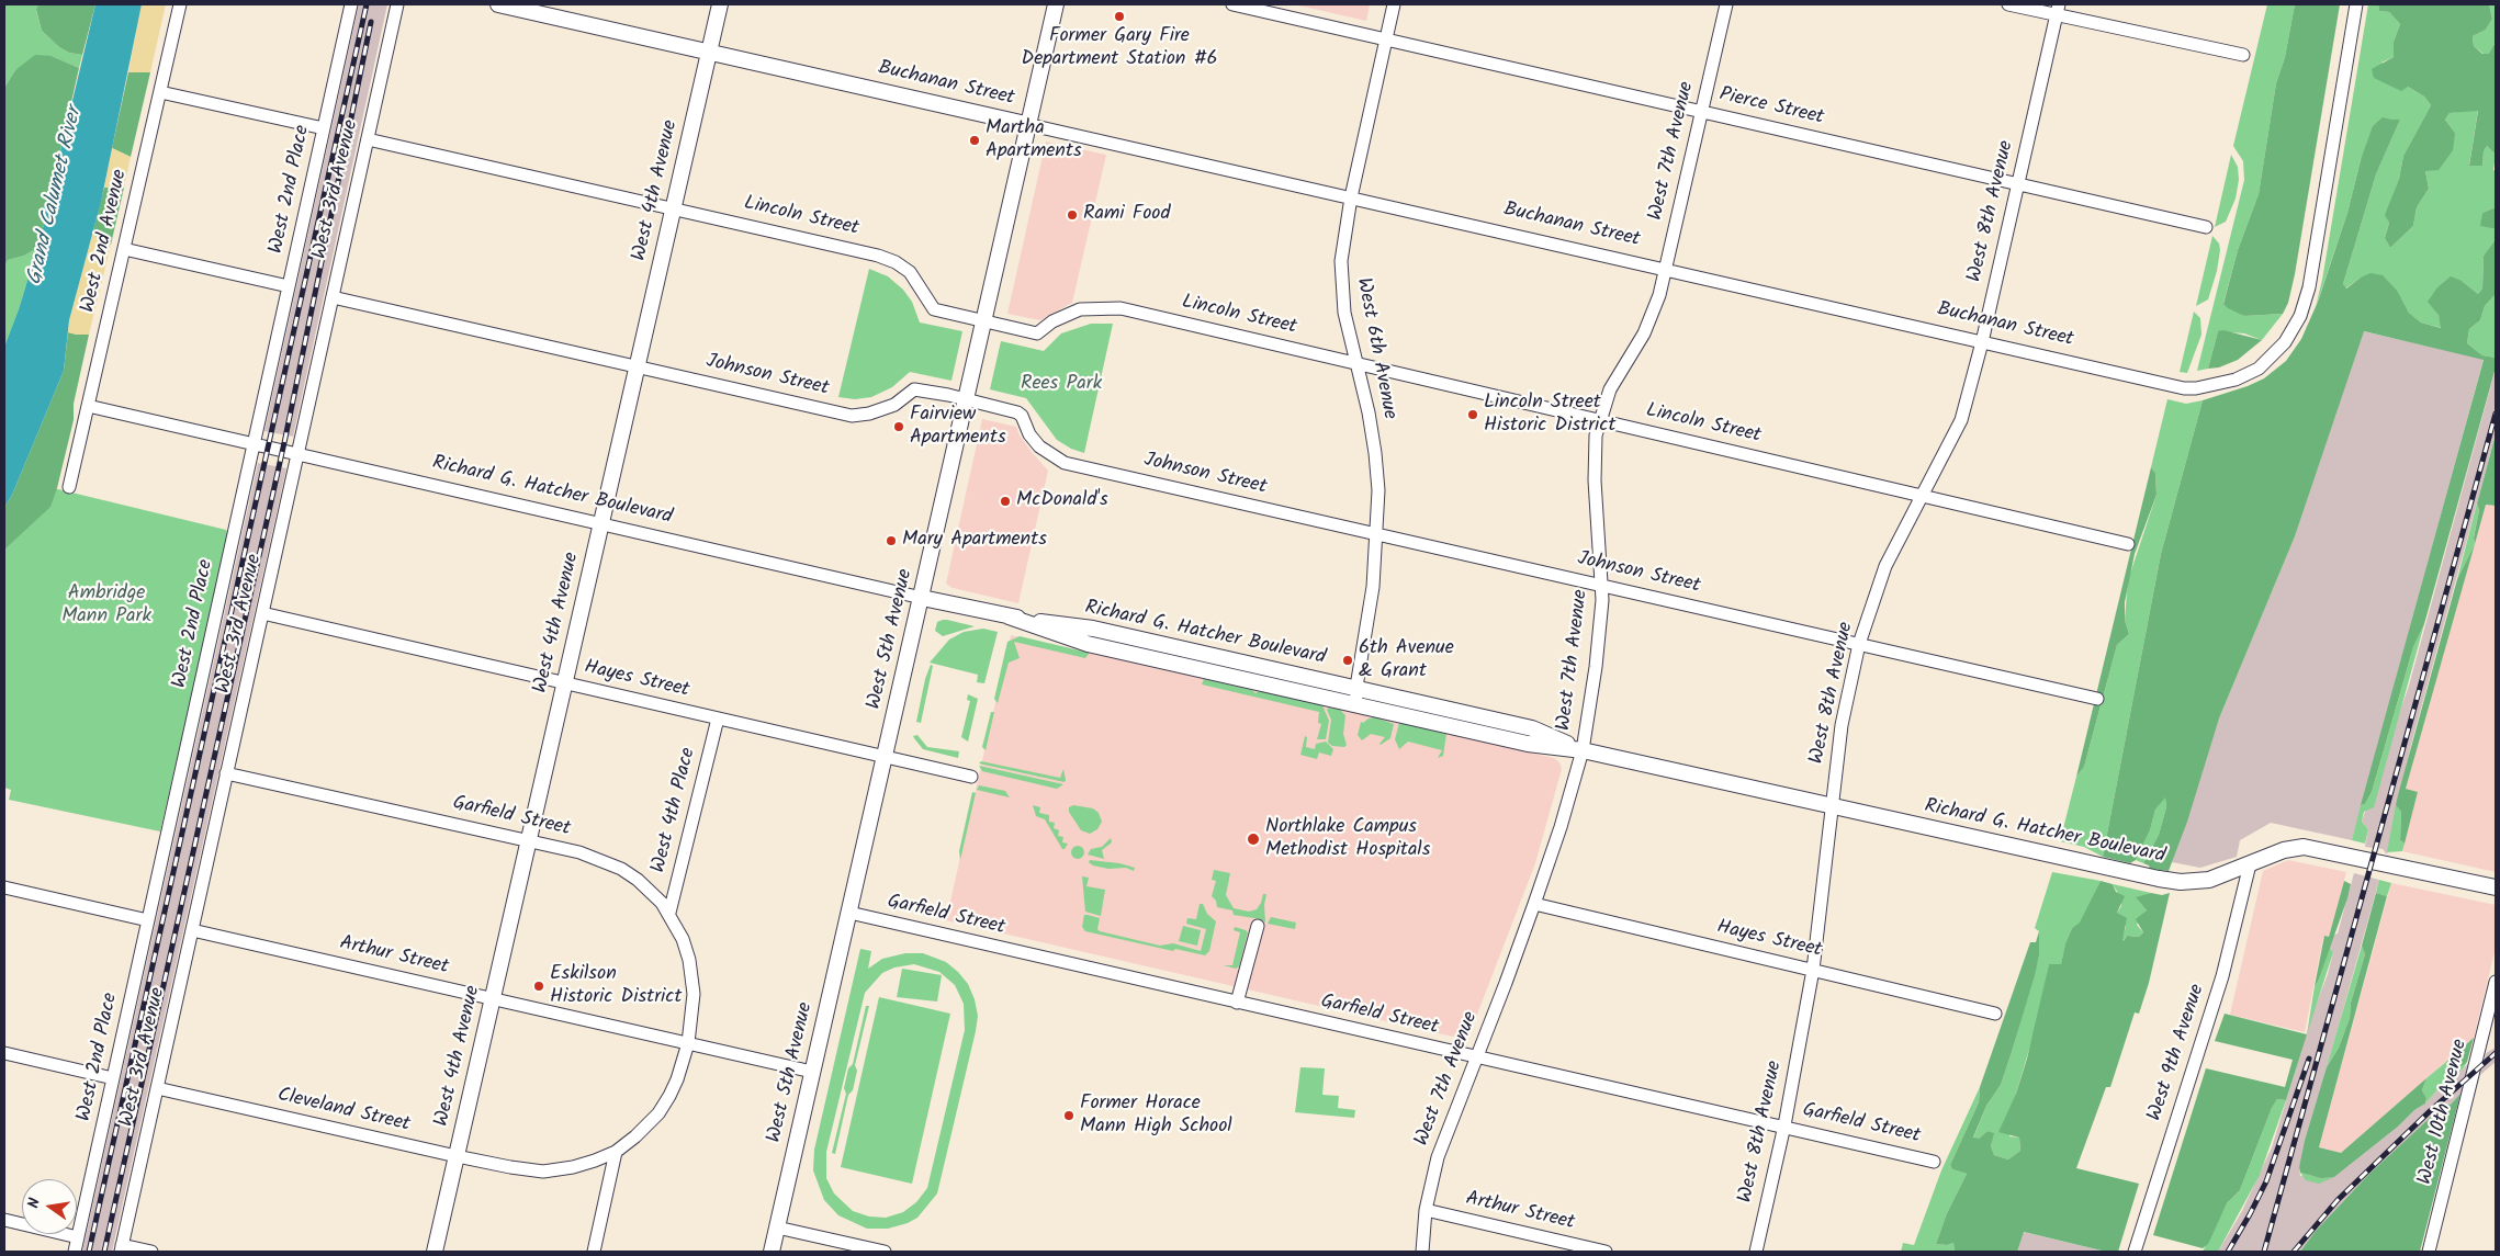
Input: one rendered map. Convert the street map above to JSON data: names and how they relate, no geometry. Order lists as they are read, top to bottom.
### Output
{
  "streets": {
    "main road": [
      "Buchanan Street",
      "West 4th Avenue",
      "Richard G. Hatcher Boulevard",
      "West 5th Avenue"
    ],
    "street": [
      "Pierce Street",
      "West 7th Avenue",
      "West 2nd Place",
      "West 3rd Avenue",
      "West 8th Avenue",
      "Lincoln Street",
      "West 2nd Avenue",
      "West 6th Avenue",
      "Johnson Street",
      "Hayes Street",
      "West 4th Place",
      "Garfield Street",
      "Arthur Street",
      "West 9th Avenue",
      "Cleveland Street",
      "West 10th Avenue"
    ]
  },
  "crossings": [
    ["Buchanan Street", "West 7th Avenue"],
    ["Buchanan Street", "West 4th Avenue"],
    ["Buchanan Street", "West 8th Avenue"],
    ["Buchanan Street", "West 6th Avenue"],
    ["Buchanan Street", "West 5th Avenue"],
    ["Pierce Street", "West 7th Avenue"],
    ["Pierce Street", "West 8th Avenue"],
    ["Pierce Street", "West 6th Avenue"],
    ["West 7th Avenue", "Lincoln Street"],
    ["West 7th Avenue", "Johnson Street"],
    ["West 7th Avenue", "Richard G. Hatcher Boulevard"],
    ["West 7th Avenue", "Hayes Street"],
    ["West 7th Avenue", "Garfield Street"],
    ["West 7th Avenue", "Arthur Street"],
    ["West 2nd Place", "Richard G. Hatcher Boulevard"],
    ["West 3rd Avenue", "Lincoln Street"],
    ["West 3rd Avenue", "Johnson Street"],
    ["West 3rd Avenue", "Richard G. Hatcher Boulevard"],
    ["West 3rd Avenue", "Hayes Street"],
    ["West 3rd Avenue", "Garfield Street"],
    ["West 3rd Avenue", "Arthur Street"],
    ["West 3rd Avenue", "Cleveland Street"],
    ["West 4th Avenue", "Lincoln Street"],
    ["West 4th Avenue", "Johnson Street"],
    ["West 4th Avenue", "Richard G. Hatcher Boulevard"],
    ["West 4th Avenue", "Hayes Street"],
    ["West 4th Avenue", "Garfield Street"],
    ["West 4th Avenue", "Arthur Street"],
    ["West 4th Avenue", "Cleveland Street"],
    ["West 8th Avenue", "Lincoln Street"],
    ["West 8th Avenue", "Johnson Street"],
    ["West 8th Avenue", "Richard G. Hatcher Boulevard"],
    ["West 8th Avenue", "Hayes Street"],
    ["West 8th Avenue", "Garfield Street"],
    ["Lincoln Street", "West 6th Avenue"],
    ["Lincoln Street", "West 5th Avenue"],
    ["West 2nd Avenue", "Richard G. Hatcher Boulevard"],
    ["West 6th Avenue", "Johnson Street"],
    ["West 6th Avenue", "Richard G. Hatcher Boulevard"],
    ["Johnson Street", "West 5th Avenue"],
    ["Richard G. Hatcher Boulevard", "West 5th Avenue"],
    ["Richard G. Hatcher Boulevard", "West 9th Avenue"],
    ["West 5th Avenue", "Hayes Street"],
    ["West 5th Avenue", "Garfield Street"],
    ["West 5th Avenue", "Arthur Street"],
    ["Hayes Street", "West 4th Place"],
    ["West 4th Place", "Garfield Street"],
    ["Garfield Street", "Arthur Street"],
    ["Garfield Street", "Cleveland Street"],
    ["Arthur Street", "Cleveland Street"]
  ],
  "water": ["Grand Calumet River"],
  "parks": ["Rees Park", "Ambridge Mann Park"],
  "places": [
    "Former Gary Fire Department Station #6",
    "Martha Apartments",
    "Rami Food",
    "Lincoln Street Historic District",
    "Fairview Apartments",
    "McDonald's",
    "Mary Apartments",
    "6th Avenue & Grant",
    "Northlake Campus Methodist Hospitals",
    "Eskilson Historic District",
    "Former Horace Mann High School"
  ],
  "north": "left"
}
